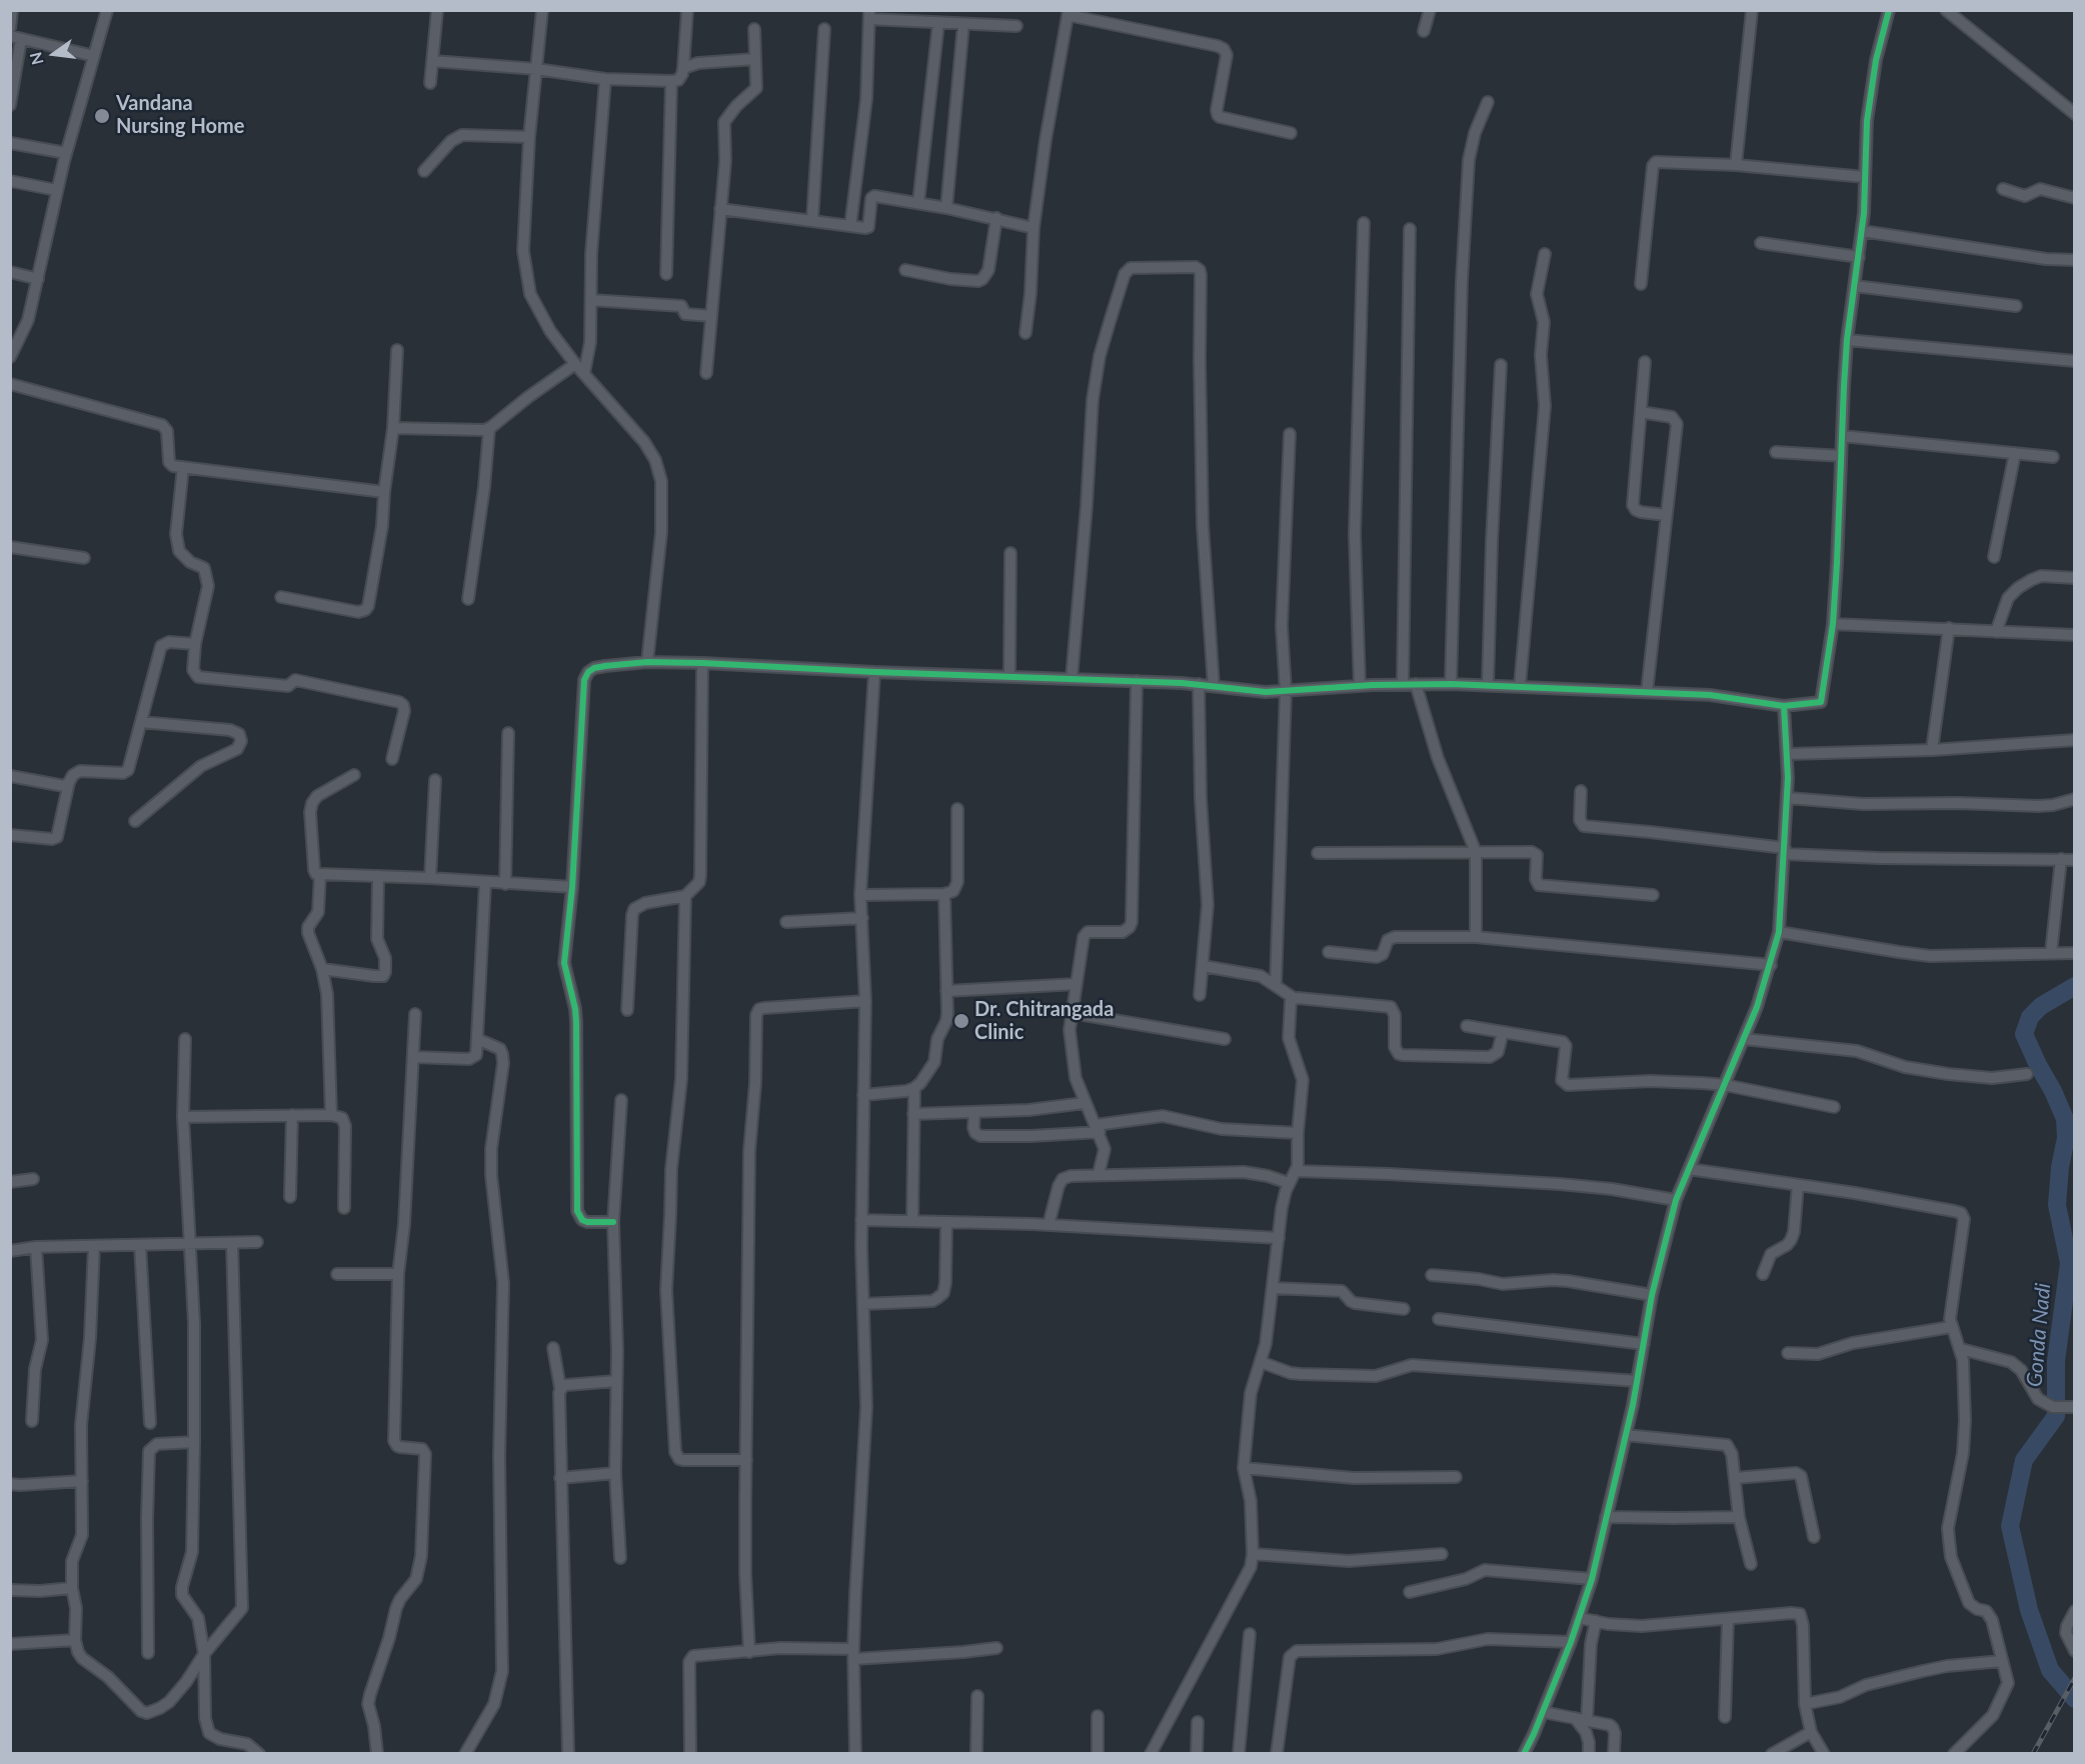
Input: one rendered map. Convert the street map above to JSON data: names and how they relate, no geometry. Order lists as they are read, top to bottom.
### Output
{
  "water": ["Gonda Nadi"],
  "places": ["Vandana Nursing Home", "Dr. Chitrangada Clinic"],
  "north": "left"
}
